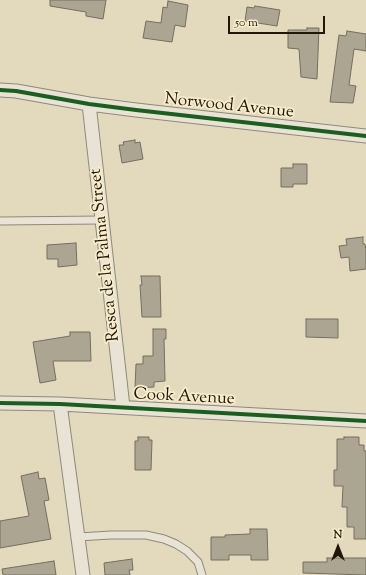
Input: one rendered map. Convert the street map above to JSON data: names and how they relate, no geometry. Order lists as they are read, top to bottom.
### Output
{
  "streets": {
    "street": ["Norwood Avenue", "Resca de la Palma Street", "Cook Avenue"]
  },
  "crossings": [
    ["Norwood Avenue", "Resca de la Palma Street"],
    ["Resca de la Palma Street", "Cook Avenue"]
  ],
  "scale_bar": "50 m",
  "north": "top"
}
